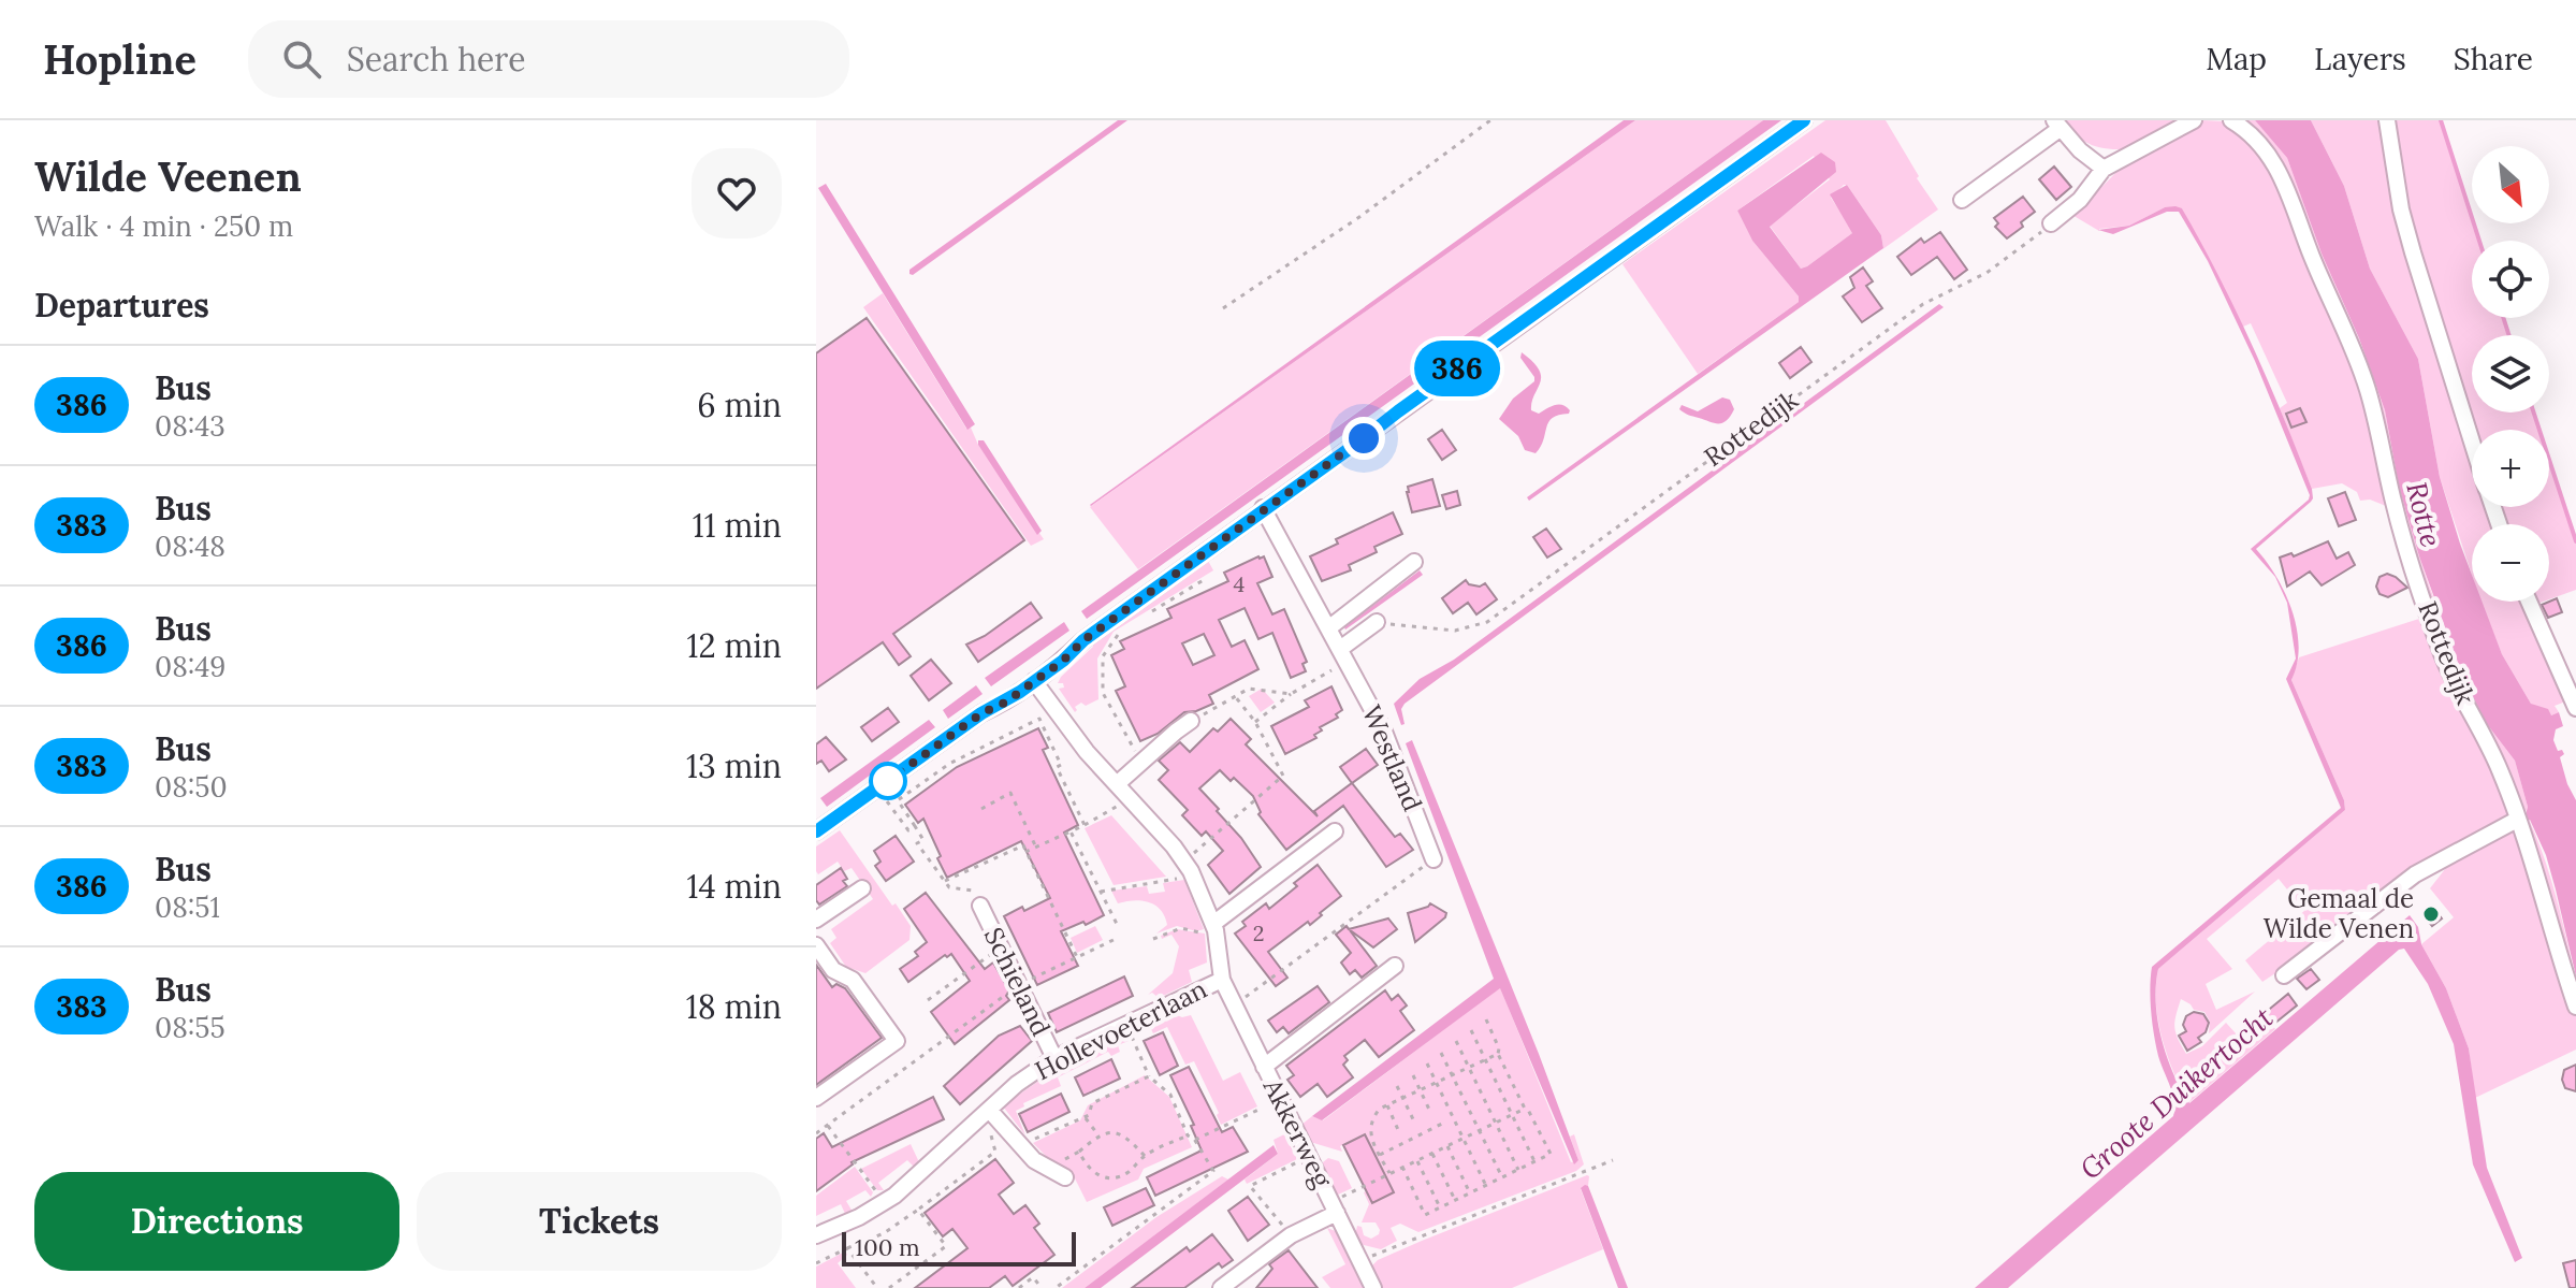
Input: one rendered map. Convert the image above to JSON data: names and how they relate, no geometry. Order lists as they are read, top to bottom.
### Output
{
  "streets": {
    "street": [
      "Rottedijk",
      "Westland",
      "Schieland",
      "Hollevoeterlaan",
      "Akkerweg"
    ]
  },
  "crossings": [
    ["Schieland", "Hollevoeterlaan"],
    ["Hollevoeterlaan", "Akkerweg"]
  ],
  "water": ["Rotte", "Groote Duikertocht"],
  "places": ["Gemaal de Wilde Venen"],
  "lines": ["bus line 386"],
  "house_numbers": ["4", "2"],
  "scale_bar": "100 m",
  "north": "bottom right",
  "page": {
    "header": "Hopline",
    "search": "Search here",
    "nav": ["Map", "Layers", "Share"],
    "heading": [
      ["Wilde Veenen", "Walk · 4 min · 250 m"],
      "Departures"
    ],
    "on_map": "386",
    "map_buttons": ["+", "−"],
    "list": [
      {
        "mark": "386",
        "name": "Bus",
        "note": "08:43",
        "value": "6 min"
      },
      {
        "mark": "383",
        "name": "Bus",
        "note": "08:48",
        "value": "11 min"
      },
      {
        "mark": "386",
        "name": "Bus",
        "note": "08:49",
        "value": "12 min"
      },
      {
        "mark": "383",
        "name": "Bus",
        "note": "08:50",
        "value": "13 min"
      },
      {
        "mark": "386",
        "name": "Bus",
        "note": "08:51",
        "value": "14 min"
      },
      {
        "mark": "383",
        "name": "Bus",
        "note": "08:55",
        "value": "18 min"
      }
    ],
    "buttons": ["Directions", "Tickets"],
    "scale": "100 m"
  }
}
